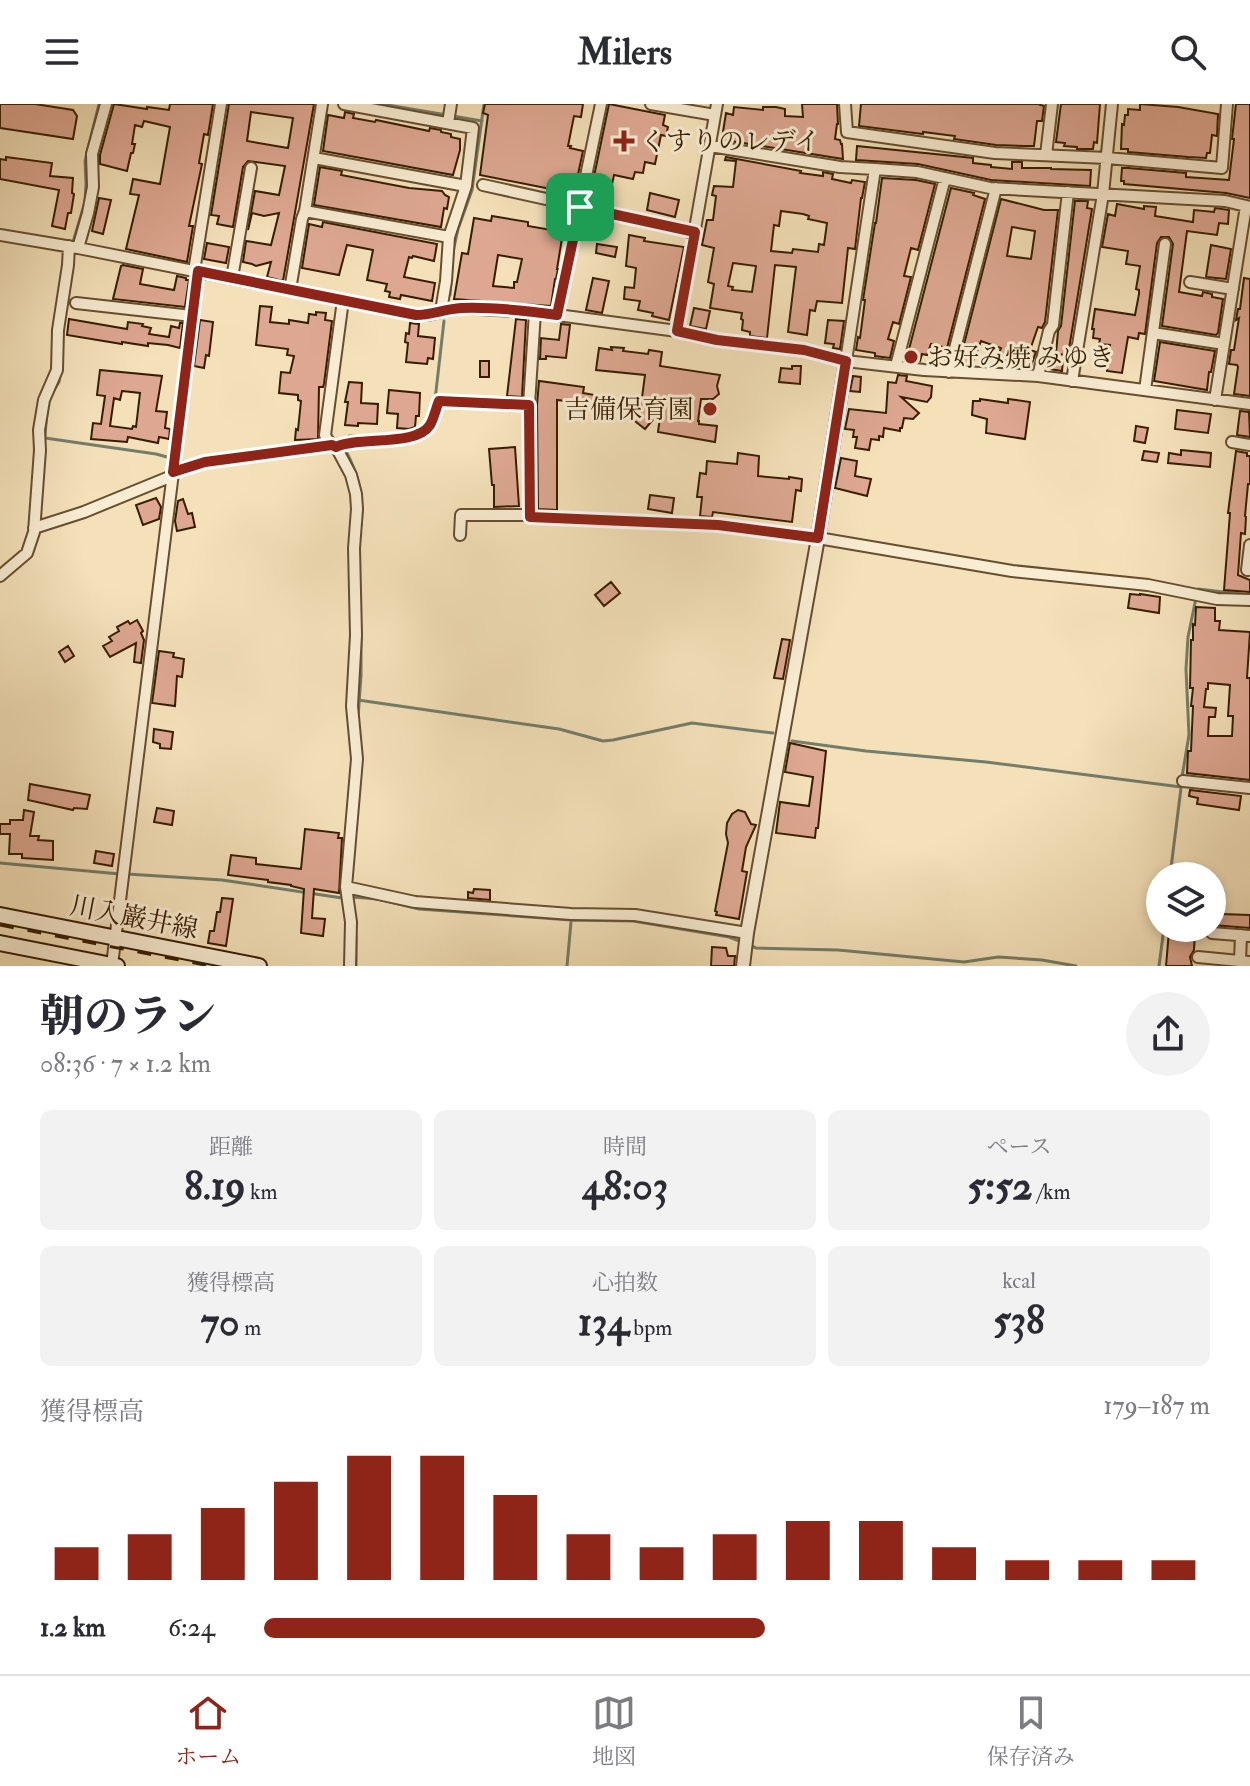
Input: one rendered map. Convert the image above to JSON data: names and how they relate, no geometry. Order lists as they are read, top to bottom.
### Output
{
  "streets": {
    "main road": ["川入巌井線"]
  },
  "places": {
    "health": ["くすりのレデイ"],
    "other": ["お好み焼 みゆき", "吉備保育園"]
  },
  "page": {
    "header": "Milers",
    "heading": ["朝のラン", "08:36 · 7 × 1.2 km"],
    "stats": [
      ["距離", "8.19 km"],
      ["時間", "48:03"],
      ["ペース", "5:52 /km"],
      ["獲得標高", "70 m"],
      ["心拍数", "134 bpm"],
      ["kcal", "538"]
    ],
    "chart": ["獲得標高", "179–187 m"],
    "list": [
      {
        "name": "1.2 km",
        "note": "6:24"
      }
    ],
    "tabs": ["ホーム", "地図", "保存済み"]
  }
}
